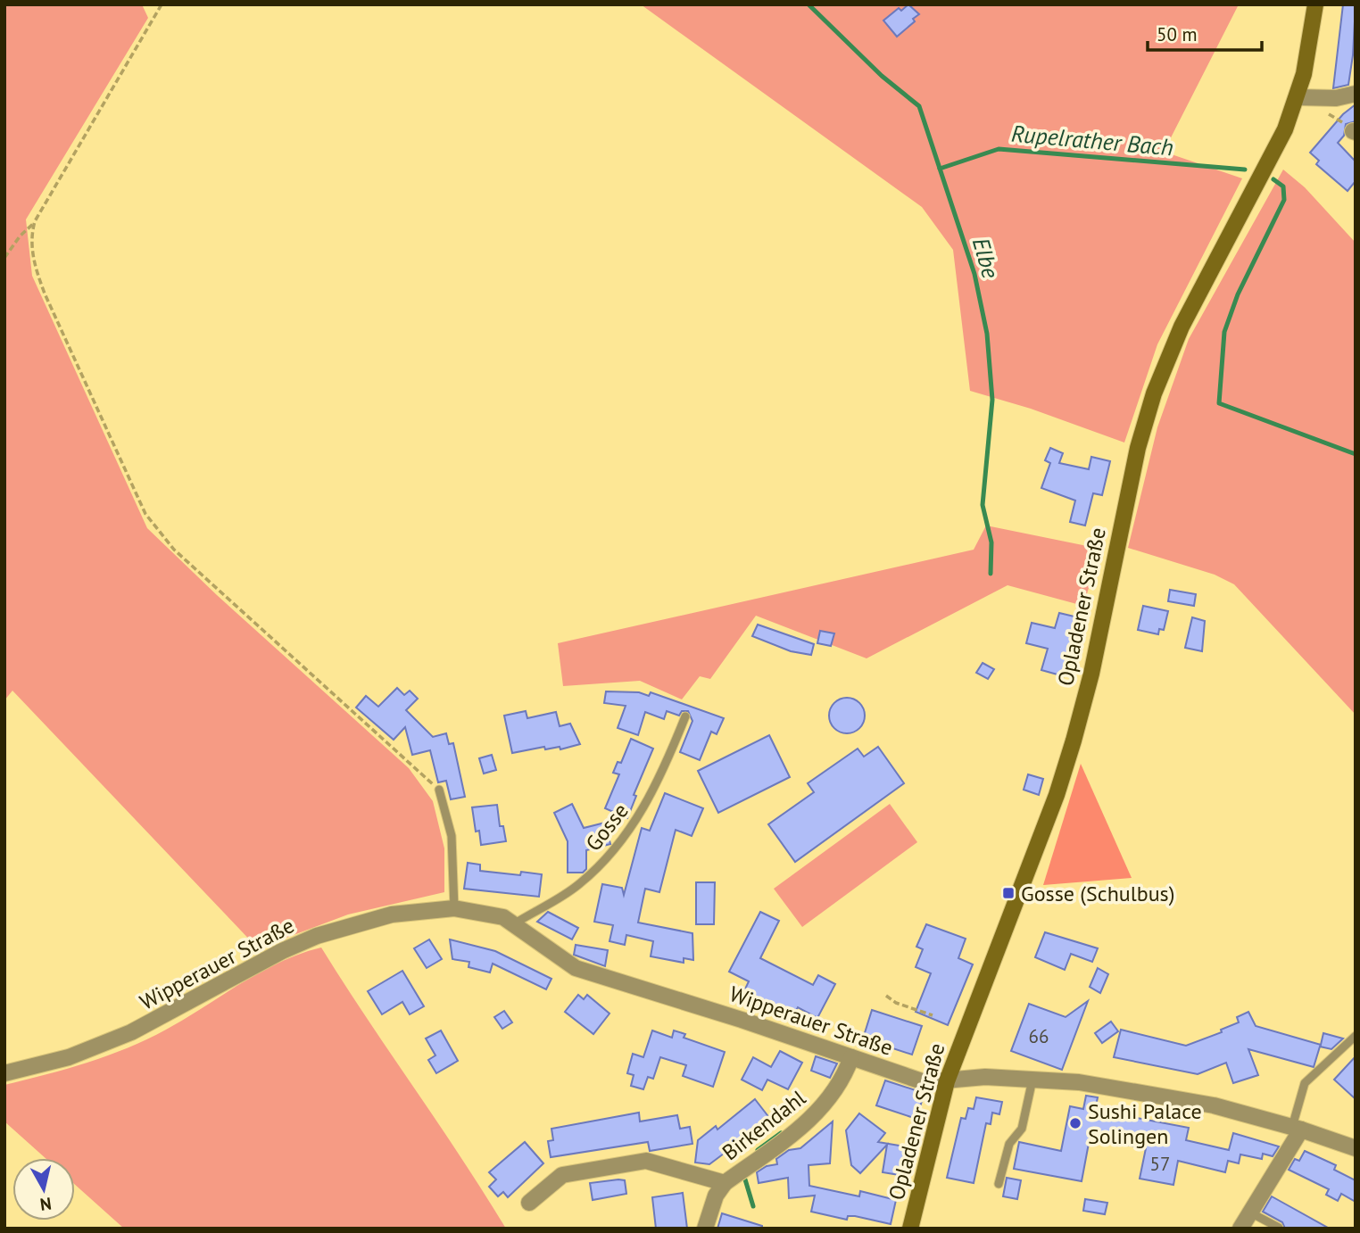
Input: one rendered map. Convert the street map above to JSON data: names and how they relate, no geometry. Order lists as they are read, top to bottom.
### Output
{
  "streets": {
    "main road": ["Opladener Straße"],
    "street": ["Wipperauer Straße", "Birkendahl"],
    "lane": ["Gosse"]
  },
  "crossings": [
    ["Opladener Straße", "Wipperauer Straße"],
    ["Gosse", "Wipperauer Straße"],
    ["Wipperauer Straße", "Birkendahl"]
  ],
  "water": ["Rupelrather Bach", "Elbe"],
  "places": {
    "transit": ["Gosse (Schulbus)"],
    "other": ["Sushi Palace Solingen"]
  },
  "house_numbers": ["66", "57"],
  "scale_bar": "50 m",
  "north": "bottom"
}
